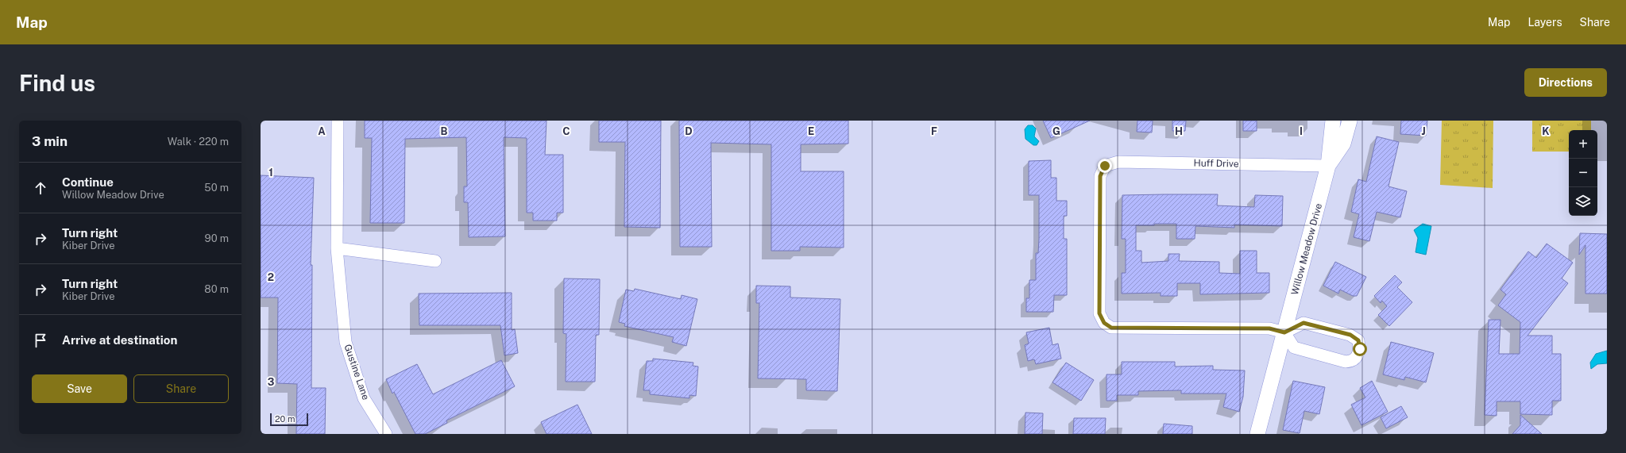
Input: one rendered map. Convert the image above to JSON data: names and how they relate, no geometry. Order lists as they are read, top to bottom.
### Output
{
  "streets": {
    "street": ["Huff Drive", "Willow Meadow Drive", "Gustine Lane"]
  },
  "crossings": [
    ["Huff Drive", "Willow Meadow Drive"]
  ],
  "scale_bar": "20 m",
  "page": {
    "header": "Map",
    "nav": ["Map", "Layers", "Share"],
    "buttons": [
      "Directions",
      ["Save", "Share"]
    ],
    "title": "Find us",
    "heading": ["3 min", "Walk · 220 m"],
    "map_buttons": ["+", "−"],
    "list": [
      ["Continue", "Willow Meadow Drive", "50 m"],
      ["Turn right", "Kiber Drive", "90 m"],
      ["Turn right", "Kiber Drive", "80 m"],
      "Arrive at destination"
    ],
    "scale": "20 m"
  },
  "grid": {
    "columns": [
      "A",
      "B",
      "C",
      "D",
      "E",
      "F",
      "G",
      "H",
      "I",
      "J",
      "K"
    ],
    "rows": ["1", "2", "3"]
  }
}
